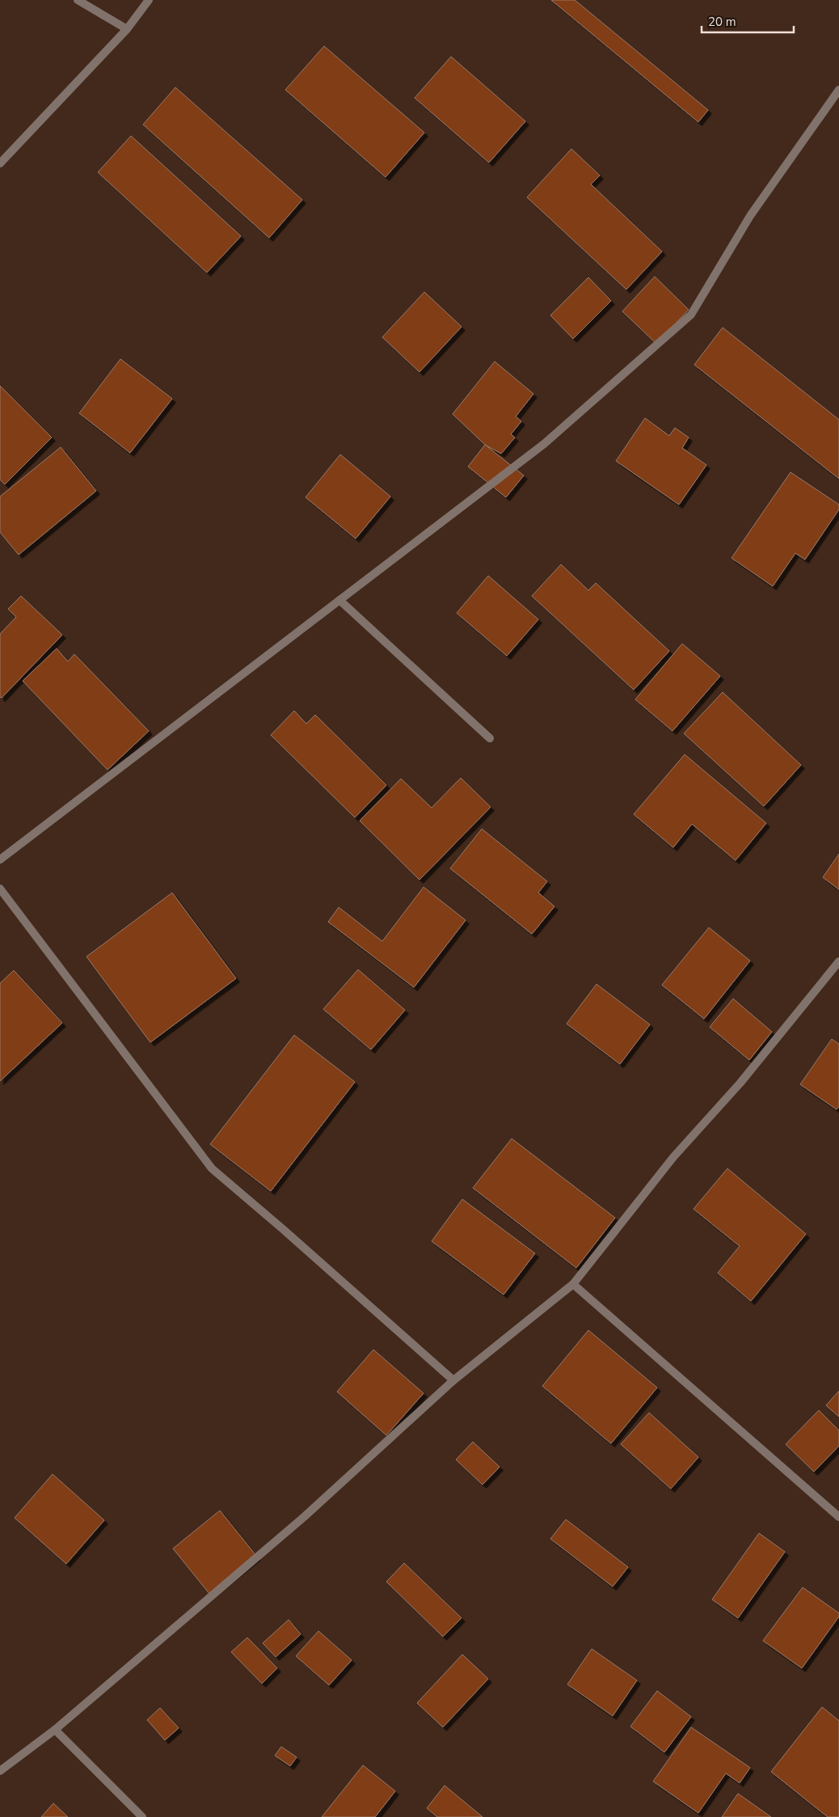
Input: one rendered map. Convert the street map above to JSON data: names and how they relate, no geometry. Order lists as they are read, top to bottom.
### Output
{
  "scale_bar": "20 m"
}
